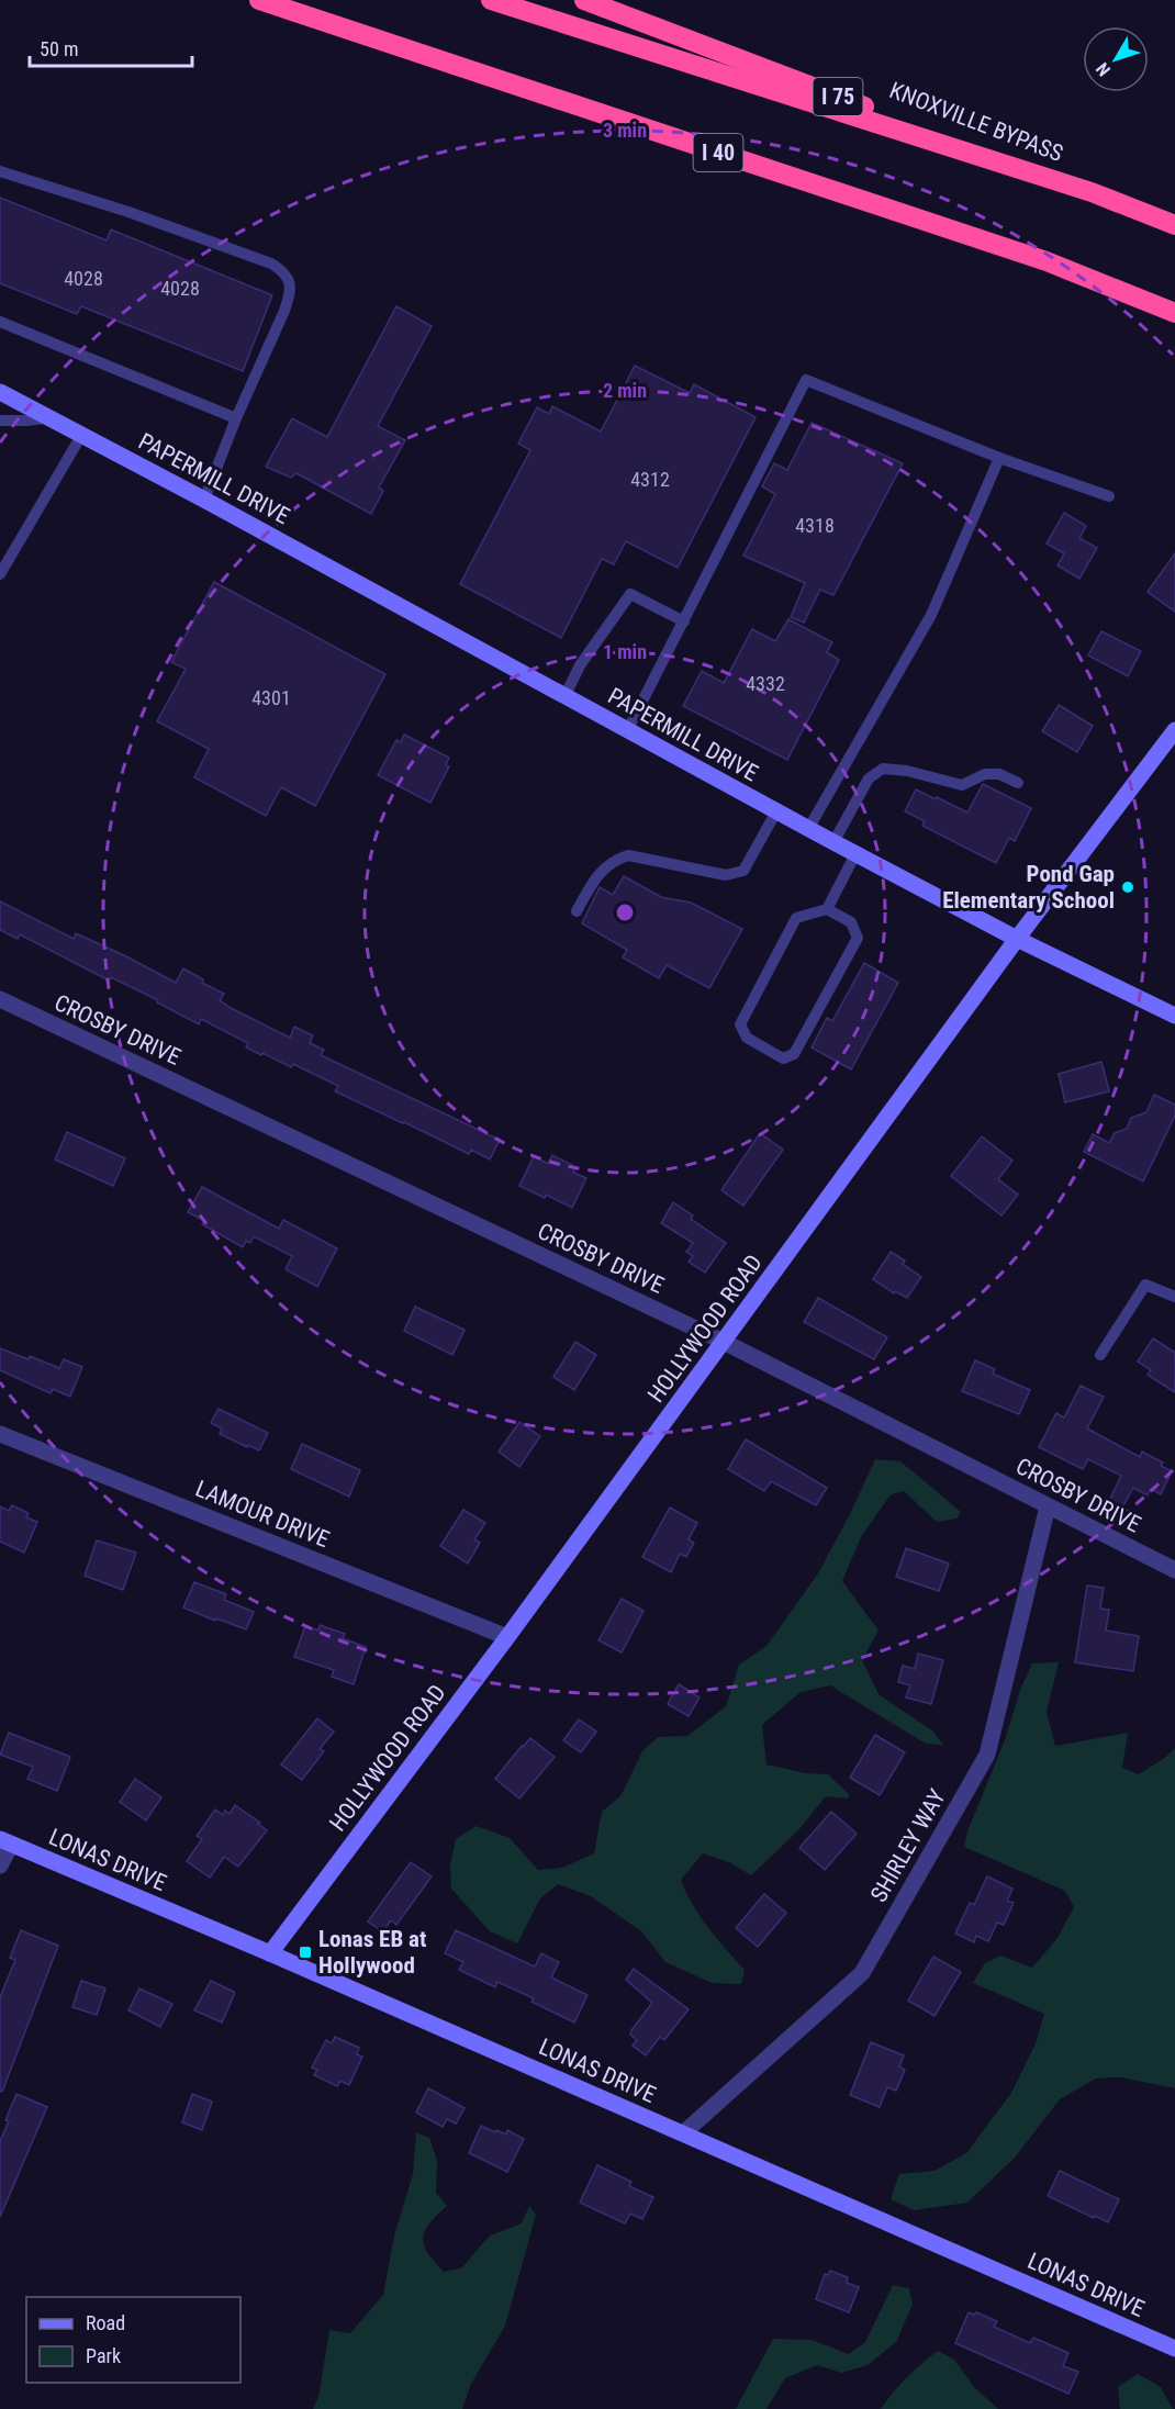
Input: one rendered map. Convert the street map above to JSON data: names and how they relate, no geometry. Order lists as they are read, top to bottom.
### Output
{
  "streets": {
    "highway": ["I 75", "KNOXVILLE BYPASS", "I 40"],
    "street": [
      "PAPERMILL DRIVE",
      "CROSBY DRIVE",
      "HOLLYWOOD ROAD",
      "LAMOUR DRIVE",
      "SHIRLEY WAY",
      "LONAS DRIVE"
    ]
  },
  "crossings": [
    ["PAPERMILL DRIVE", "HOLLYWOOD ROAD"],
    ["CROSBY DRIVE", "HOLLYWOOD ROAD"],
    ["CROSBY DRIVE", "SHIRLEY WAY"],
    ["HOLLYWOOD ROAD", "LAMOUR DRIVE"],
    ["HOLLYWOOD ROAD", "LONAS DRIVE"],
    ["SHIRLEY WAY", "LONAS DRIVE"]
  ],
  "places": {
    "other": ["Pond Gap Elementary School"],
    "transit": ["Lonas EB at Hollywood"]
  },
  "house_numbers": [
    "4028",
    "4028",
    "4312",
    "4318",
    "4332",
    "4301"
  ],
  "legend": ["Road", "Park"],
  "scale_bar": "50 m",
  "north": "bottom left",
  "rings": ["3 min", "2 min", "1 min"]
}
